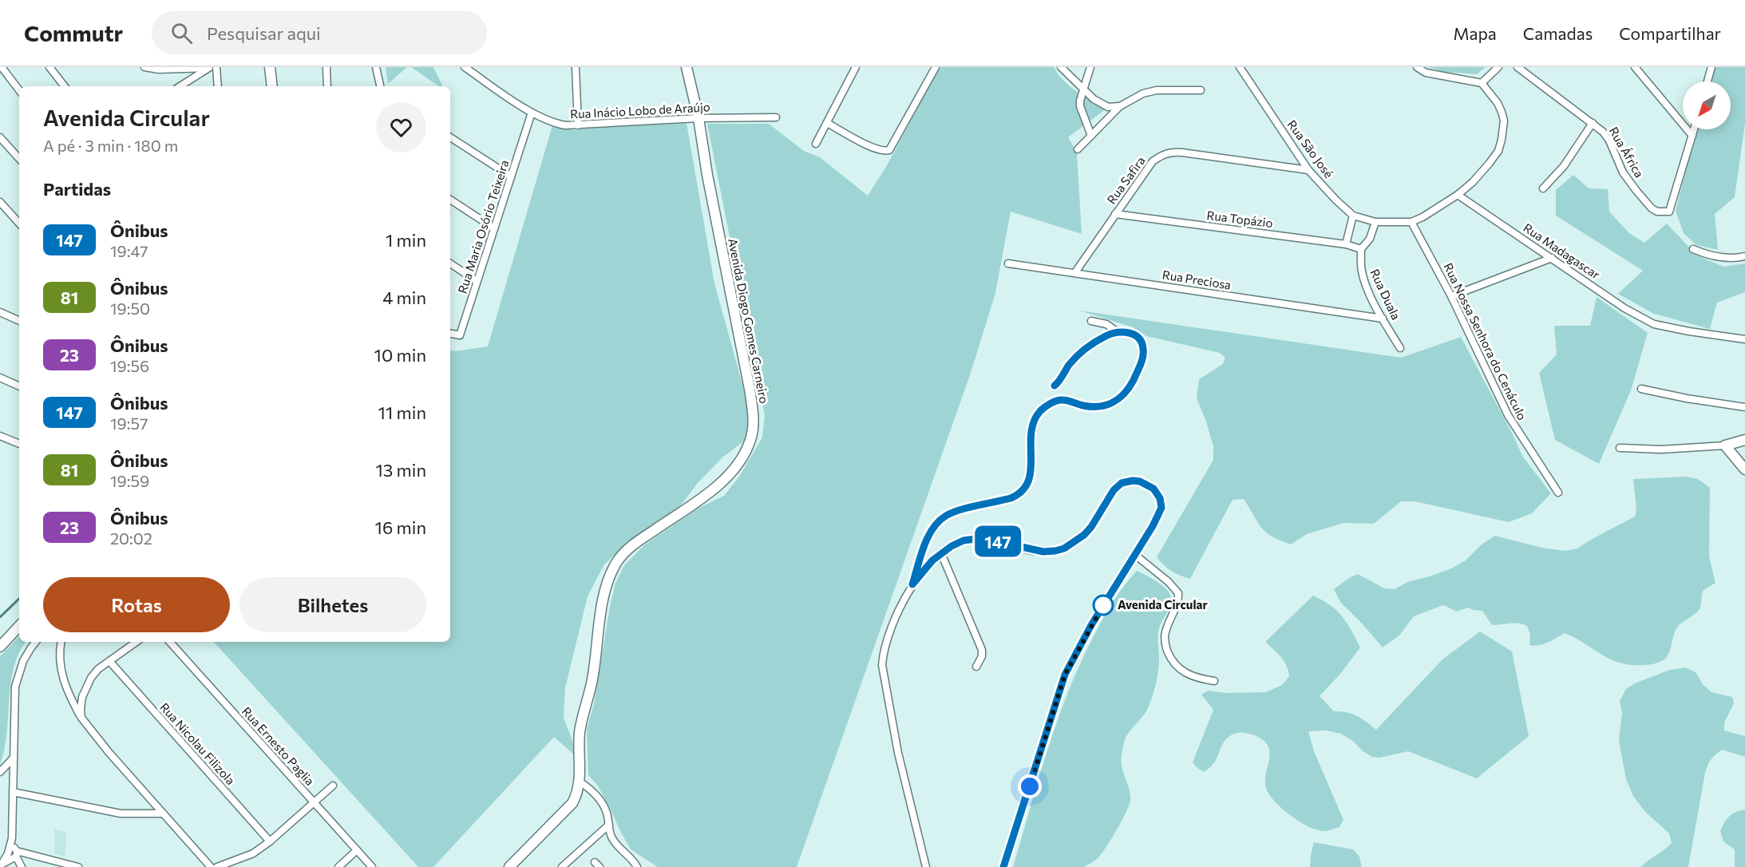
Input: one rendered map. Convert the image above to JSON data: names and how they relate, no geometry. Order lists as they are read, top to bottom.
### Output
{
  "streets": {
    "street": [
      "Rua Inácio Lobo de Araújo",
      "Rua São José",
      "Rua África",
      "Rua Safira",
      "Rua Topázio",
      "Rua Maria Osório Teixeira",
      "Rua Madagascar",
      "Rua Preciosa",
      "Rua Duala",
      "Avenida Diogo Gomes Carneiro",
      "Rua Nossa Senhora do Cenáculo",
      "Rua Nicolau Filizola",
      "Rua Ernesto Paglia"
    ]
  },
  "crossings": [
    ["Rua Inácio Lobo de Araújo", "Rua Maria Osório Teixeira"],
    ["Rua Inácio Lobo de Araújo", "Avenida Diogo Gomes Carneiro"],
    ["Rua São José", "Rua Safira"],
    ["Rua São José", "Rua Madagascar"],
    ["Rua São José", "Rua Nossa Senhora do Cenáculo"],
    ["Rua Safira", "Rua Topázio"],
    ["Rua Safira", "Rua Preciosa"],
    ["Rua Topázio", "Rua Duala"],
    ["Rua Preciosa", "Rua Duala"]
  ],
  "places": ["Avenida Circular"],
  "lines": ["bus line 147"],
  "north": "bottom left",
  "page": {
    "header": "Commutr",
    "search": "Pesquisar aqui",
    "nav": ["Mapa", "Camadas", "Compartilhar"],
    "on_map": "147",
    "heading": [
      ["Avenida Circular", "A pé · 3 min · 180 m"],
      "Partidas"
    ],
    "list": [
      {
        "mark": "147",
        "name": "Ônibus",
        "note": "19:47",
        "value": "1 min"
      },
      {
        "mark": "81",
        "name": "Ônibus",
        "note": "19:50",
        "value": "4 min"
      },
      {
        "mark": "23",
        "name": "Ônibus",
        "note": "19:56",
        "value": "10 min"
      },
      {
        "mark": "147",
        "name": "Ônibus",
        "note": "19:57",
        "value": "11 min"
      },
      {
        "mark": "81",
        "name": "Ônibus",
        "note": "19:59",
        "value": "13 min"
      },
      {
        "mark": "23",
        "name": "Ônibus",
        "note": "20:02",
        "value": "16 min"
      }
    ],
    "buttons": ["Rotas", "Bilhetes"]
  }
}
